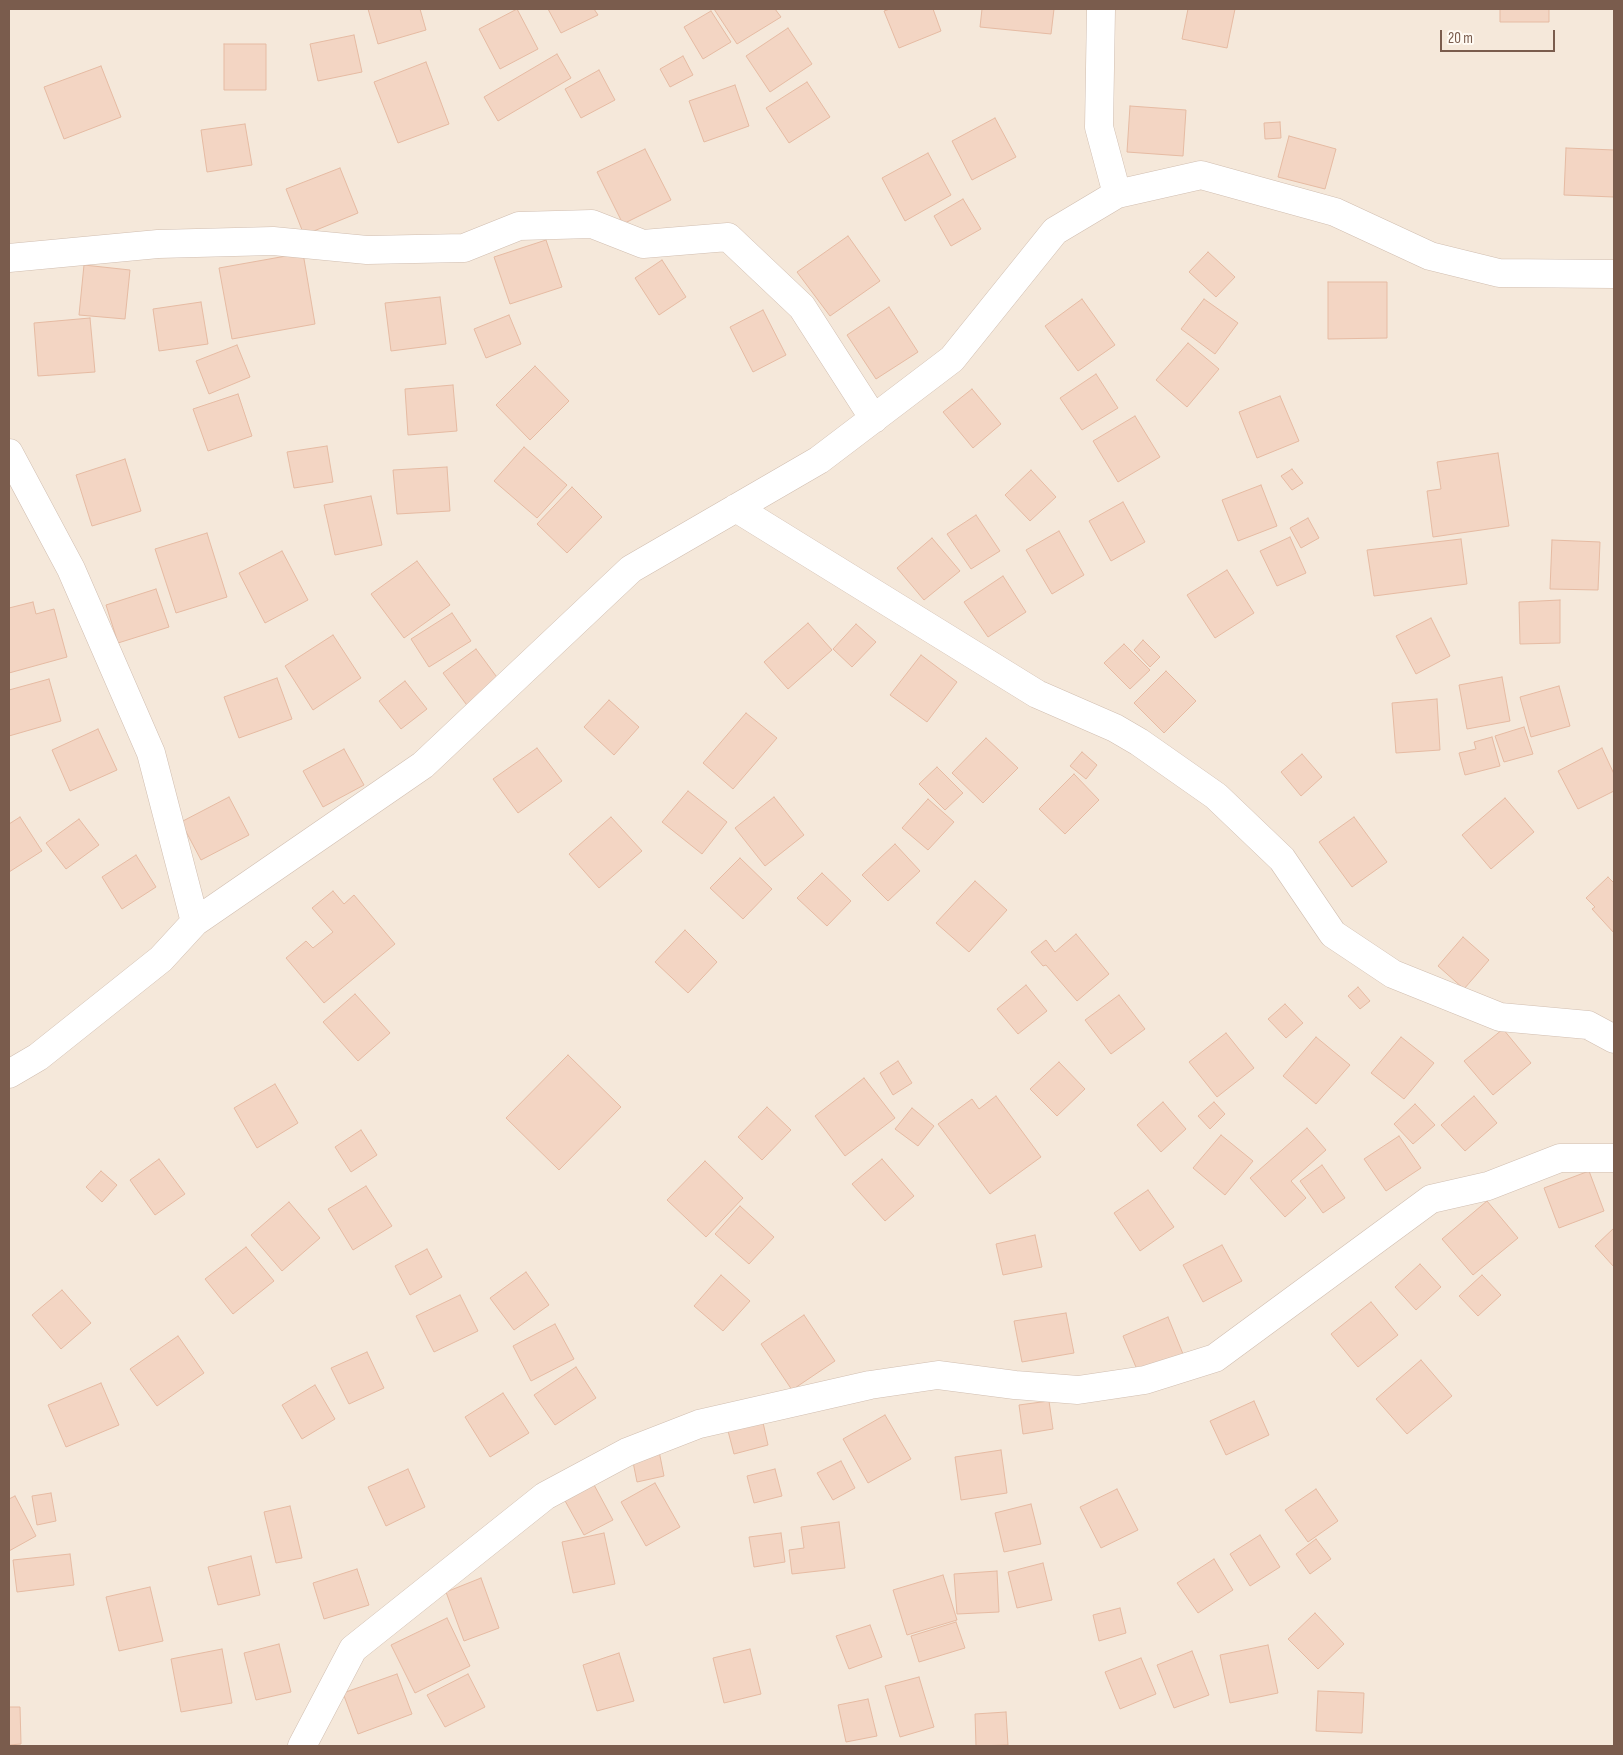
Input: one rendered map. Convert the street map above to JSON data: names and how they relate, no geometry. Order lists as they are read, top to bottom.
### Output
{
  "scale_bar": "20 m"
}
